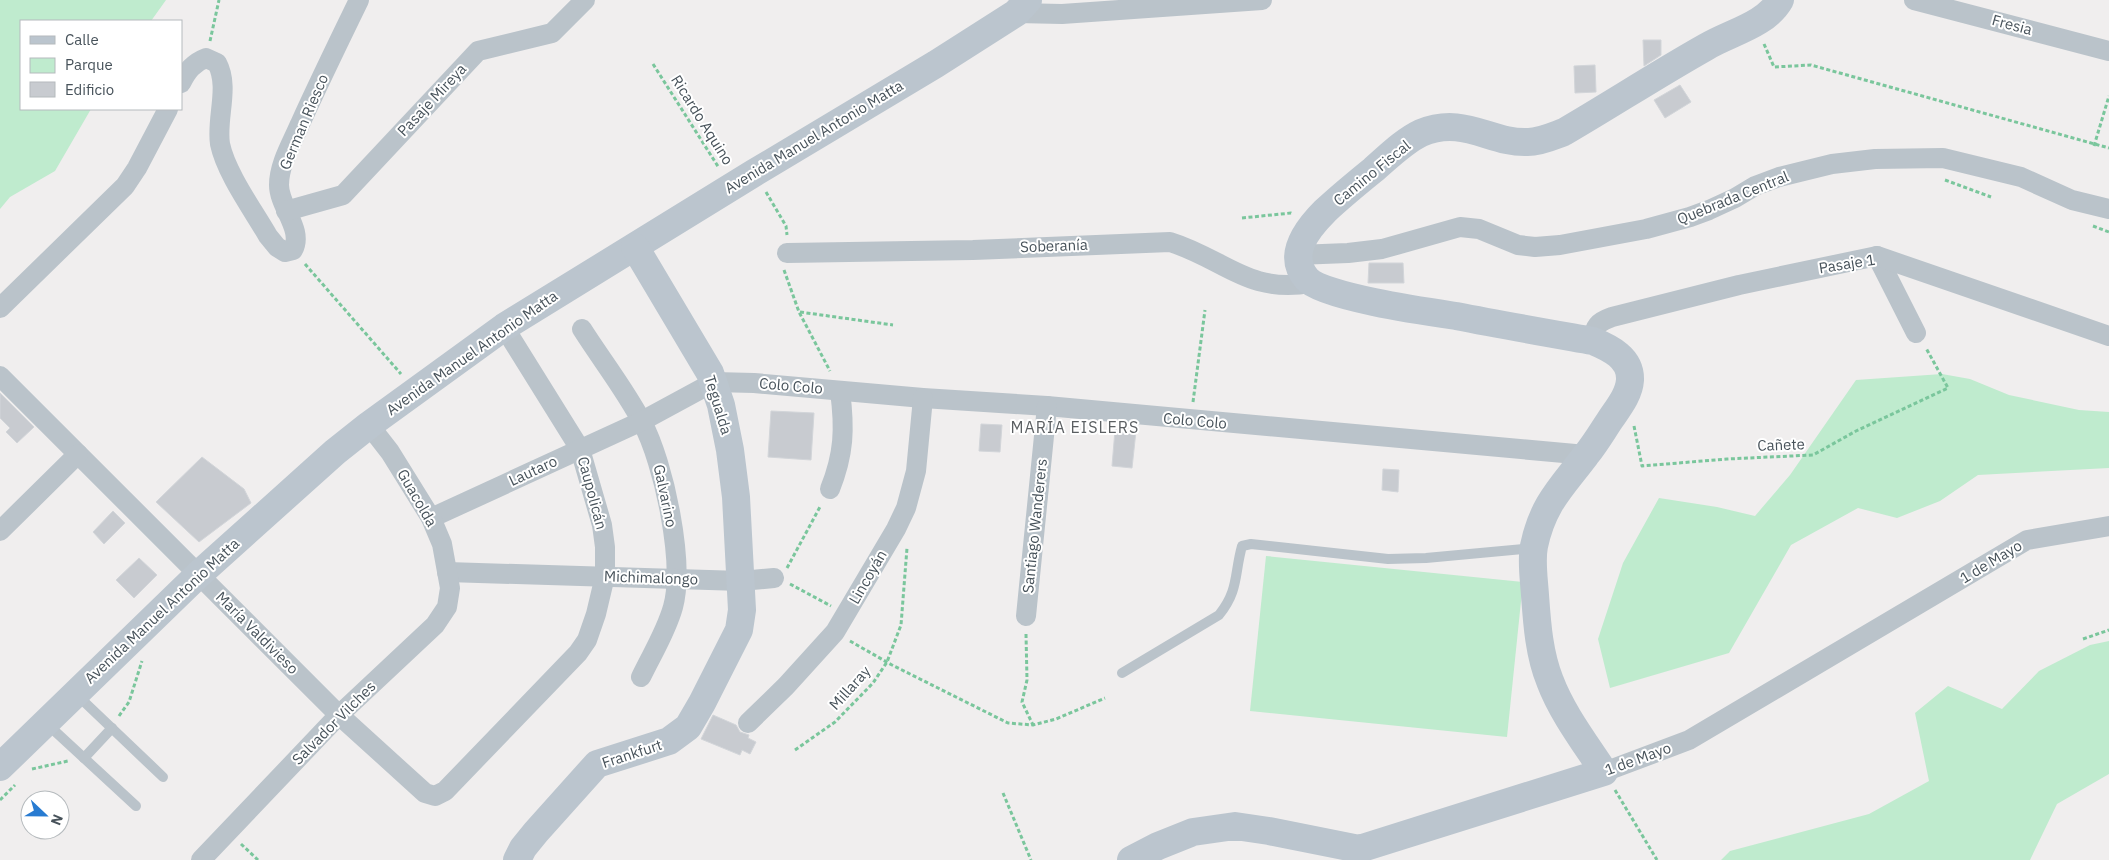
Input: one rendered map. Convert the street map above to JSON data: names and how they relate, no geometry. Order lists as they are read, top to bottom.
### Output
{
  "streets": {
    "street": [
      "Fresia",
      "Pasaje Mireya",
      "German Riesco",
      "Avenida Manuel Antonio Matta",
      "Camino Fiscal",
      "Quebrada Central",
      "Soberanía",
      "Pasaje 1",
      "Colo Colo",
      "Tegualda",
      "Lautaro",
      "Caupolicán",
      "Galvarino",
      "Guacolda",
      "Santiago Wanderers",
      "1 de Mayo",
      "Lincoyán",
      "Michimalongo",
      "María Valdivieso",
      "Salvador Vilches",
      "Frankfurt"
    ],
    "path": ["Ricardo Aquino", "Cañete", "Millaray"]
  },
  "crossings": [
    ["Pasaje Mireya", "German Riesco"],
    ["Ricardo Aquino", "Avenida Manuel Antonio Matta"],
    ["Avenida Manuel Antonio Matta", "Tegualda"],
    ["Avenida Manuel Antonio Matta", "Caupolicán"],
    ["Avenida Manuel Antonio Matta", "Guacolda"],
    ["Avenida Manuel Antonio Matta", "María Valdivieso"],
    ["Camino Fiscal", "Quebrada Central"],
    ["Colo Colo", "Tegualda"],
    ["Colo Colo", "Lautaro"],
    ["Colo Colo", "Santiago Wanderers"],
    ["Colo Colo", "Lincoyán"],
    ["Tegualda", "Lautaro"],
    ["Tegualda", "Michimalongo"],
    ["Tegualda", "Frankfurt"],
    ["Lautaro", "Caupolicán"],
    ["Lautaro", "Galvarino"],
    ["Lautaro", "Guacolda"],
    ["Caupolicán", "Michimalongo"],
    ["Caupolicán", "María Valdivieso"],
    ["Galvarino", "Michimalongo"],
    ["Guacolda", "Michimalongo"],
    ["Guacolda", "Salvador Vilches"],
    ["Michimalongo", "Salvador Vilches"],
    ["Michimalongo", "Frankfurt"],
    ["María Valdivieso", "Salvador Vilches"]
  ],
  "districts": ["MARÍA EISLERS"],
  "legend": ["Calle", "Parque", "Edificio"],
  "north": "right"
}
